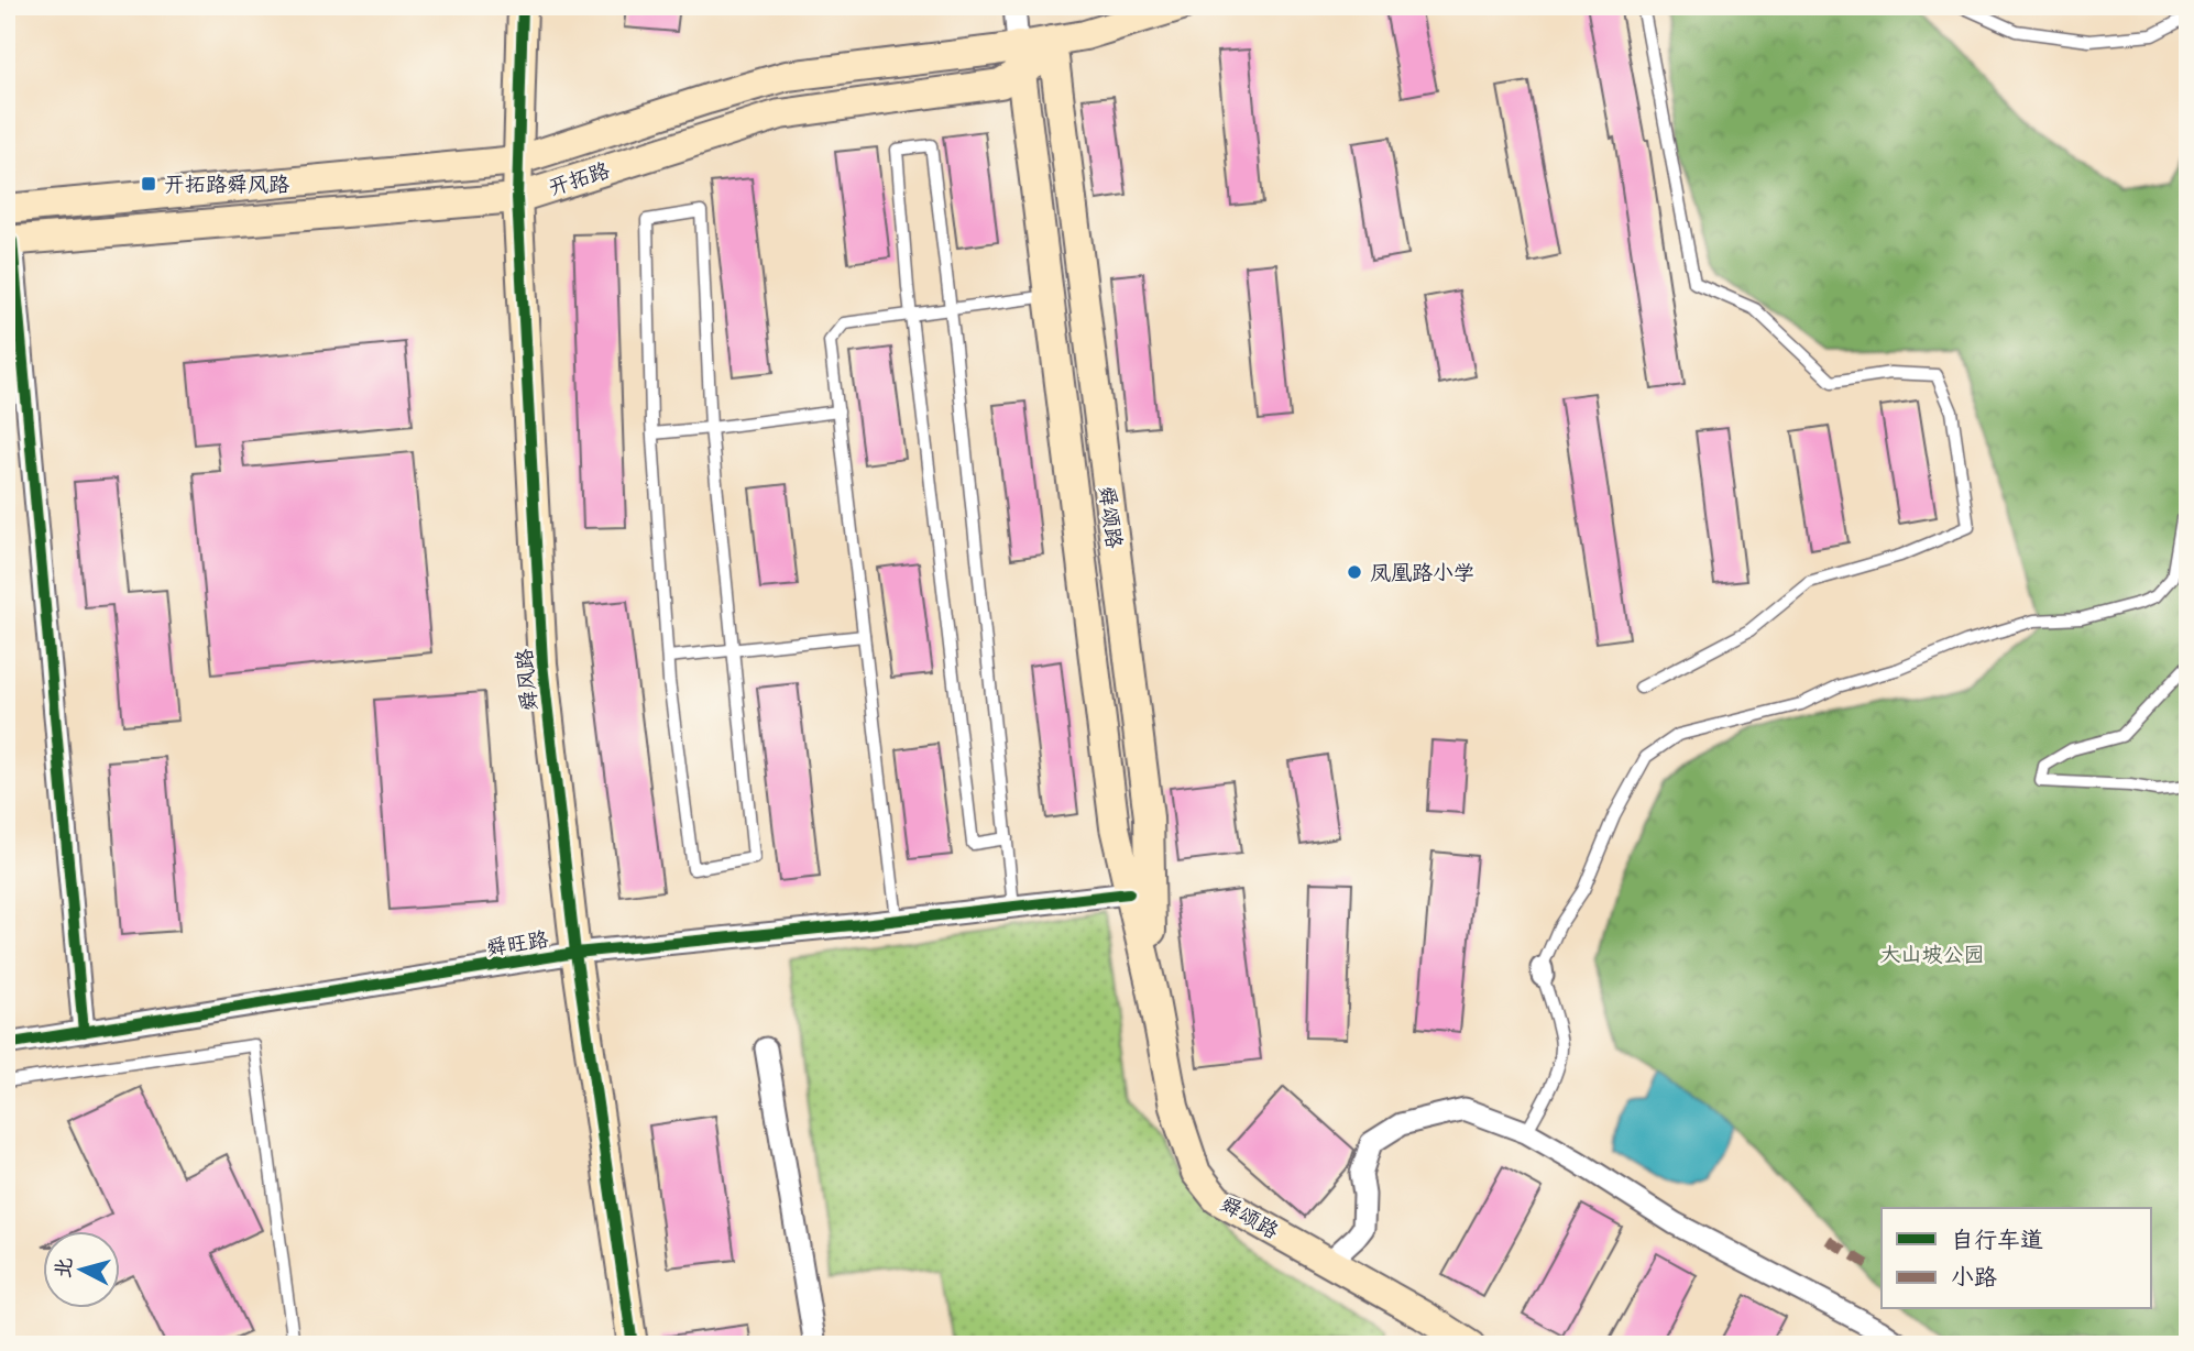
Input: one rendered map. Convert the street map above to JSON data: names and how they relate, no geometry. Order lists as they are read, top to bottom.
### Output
{
  "streets": {
    "main road": ["开拓路", "舜颂路", "舜风路"],
    "street": ["舜旺路"]
  },
  "crossings": [
    ["开拓路", "舜颂路"],
    ["开拓路", "舜风路"],
    ["舜颂路", "舜旺路"],
    ["舜风路", "舜旺路"]
  ],
  "parks": ["大山坡公园"],
  "places": {
    "transit": ["开拓路舜风路"],
    "other": ["凤凰路小学"]
  },
  "legend": ["自行车道", "小路"],
  "north": "left"
}
